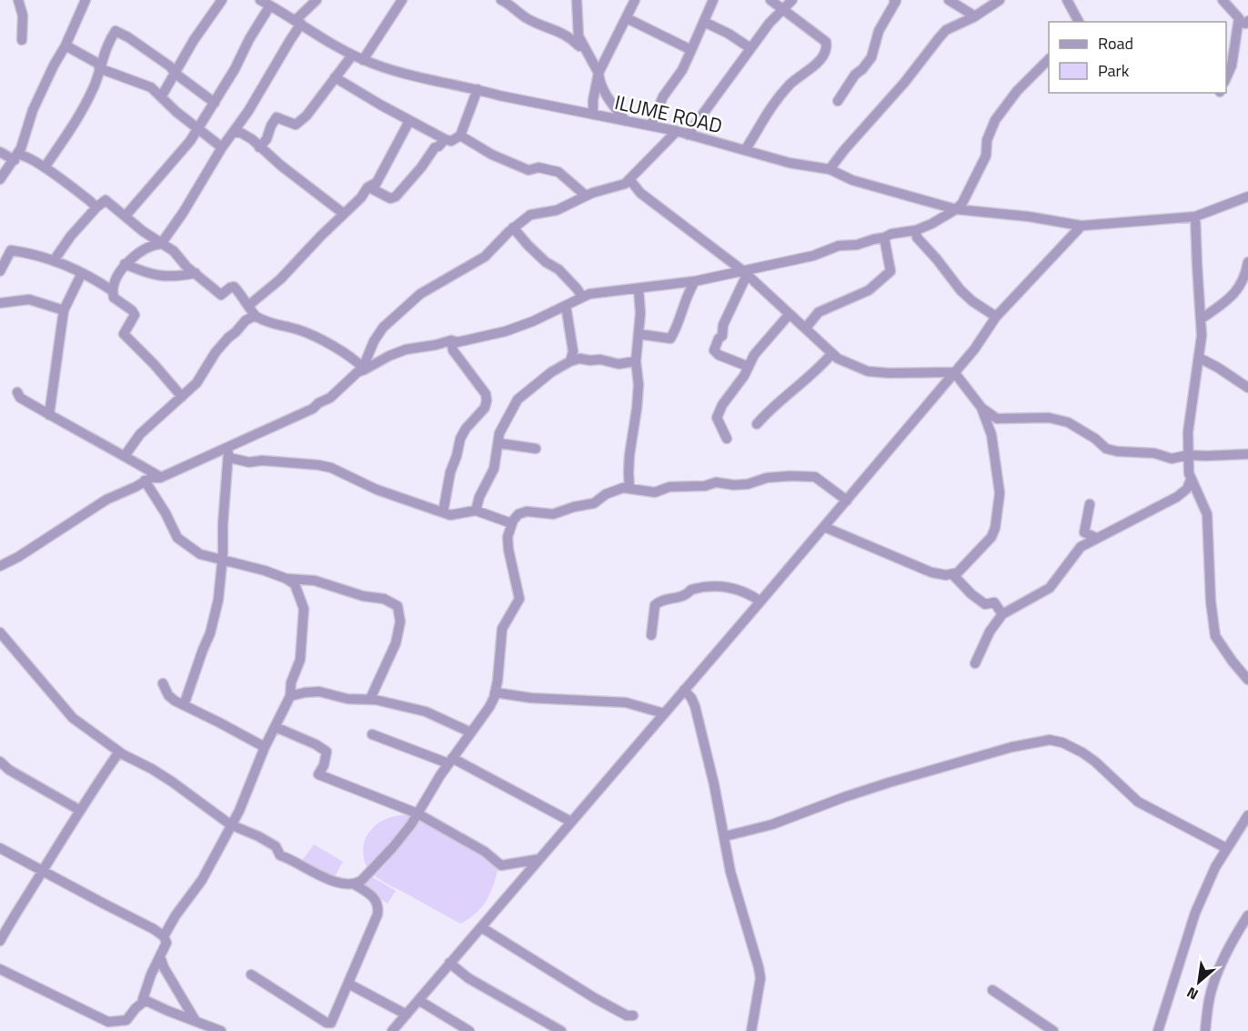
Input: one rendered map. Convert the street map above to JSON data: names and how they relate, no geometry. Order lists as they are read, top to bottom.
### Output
{
  "streets": {
    "street": ["ILUME ROAD"]
  },
  "legend": ["Road", "Park"],
  "north": "bottom left"
}
